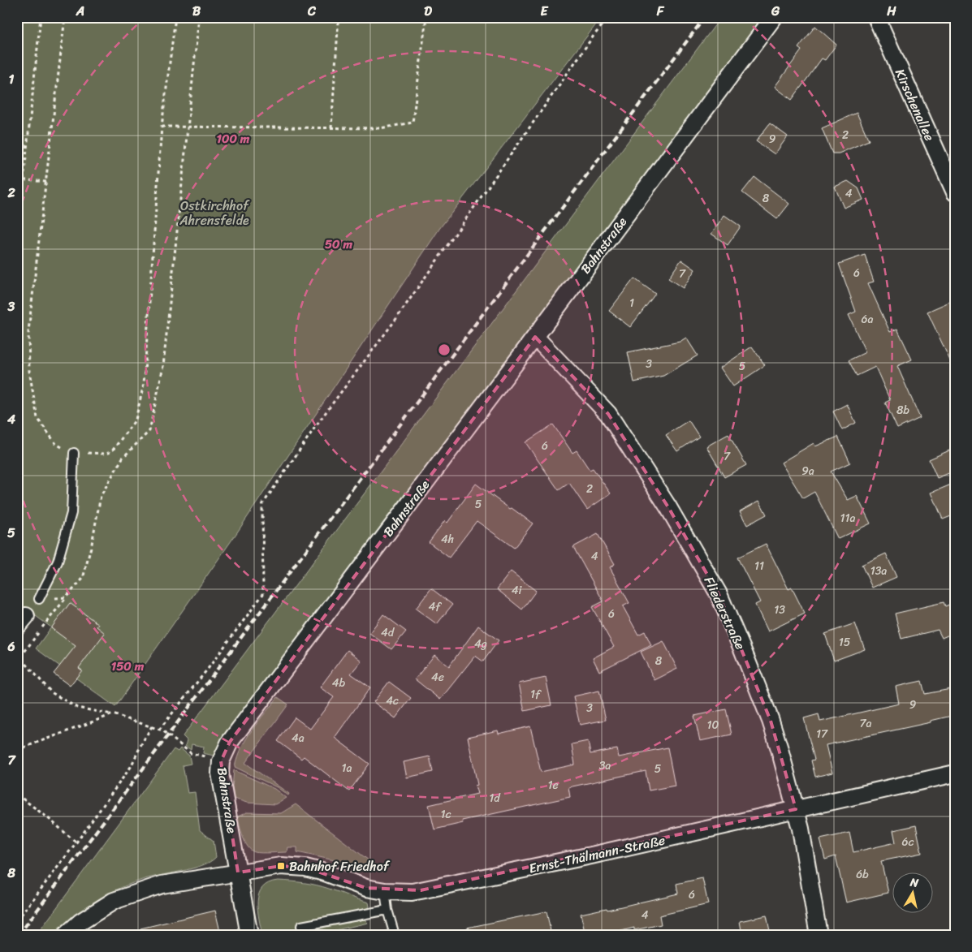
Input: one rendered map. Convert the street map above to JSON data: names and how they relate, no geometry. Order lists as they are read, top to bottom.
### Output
{
  "streets": {
    "street": [
      "Kirschenallee",
      "Bahnstraße",
      "Fliederstraße",
      "Ernst-Thälmann-Straße"
    ]
  },
  "crossings": [
    ["Bahnstraße", "Fliederstraße"],
    ["Bahnstraße", "Ernst-Thälmann-Straße"],
    ["Fliederstraße", "Ernst-Thälmann-Straße"]
  ],
  "parks": ["Ostkirchhof Ahrensfelde"],
  "places": {
    "transit": ["Bahnhof Friedhof"]
  },
  "house_numbers": [
    "2",
    "9",
    "4",
    "8",
    "6",
    "7",
    "1",
    "6a",
    "3",
    "5",
    "8b",
    "6",
    "7",
    "9a",
    "2",
    "5",
    "11a",
    "4h",
    "4",
    "11",
    "13a",
    "4i",
    "4f",
    "13",
    "6",
    "4d",
    "15",
    "4g",
    "8",
    "4e",
    "4b",
    "1f",
    "4c",
    "9",
    "3",
    "7a",
    "10",
    "17",
    "4a",
    "3a",
    "1a",
    "5",
    "1e",
    "1d",
    "1c",
    "6c",
    "6b",
    "6",
    "4"
  ],
  "north": "top",
  "grid": {
    "columns": [
      "A",
      "B",
      "C",
      "D",
      "E",
      "F",
      "G",
      "H"
    ],
    "rows": [
      "1",
      "2",
      "3",
      "4",
      "5",
      "6",
      "7",
      "8"
    ]
  },
  "rings": ["100 m", "50 m", "150 m"]
}
